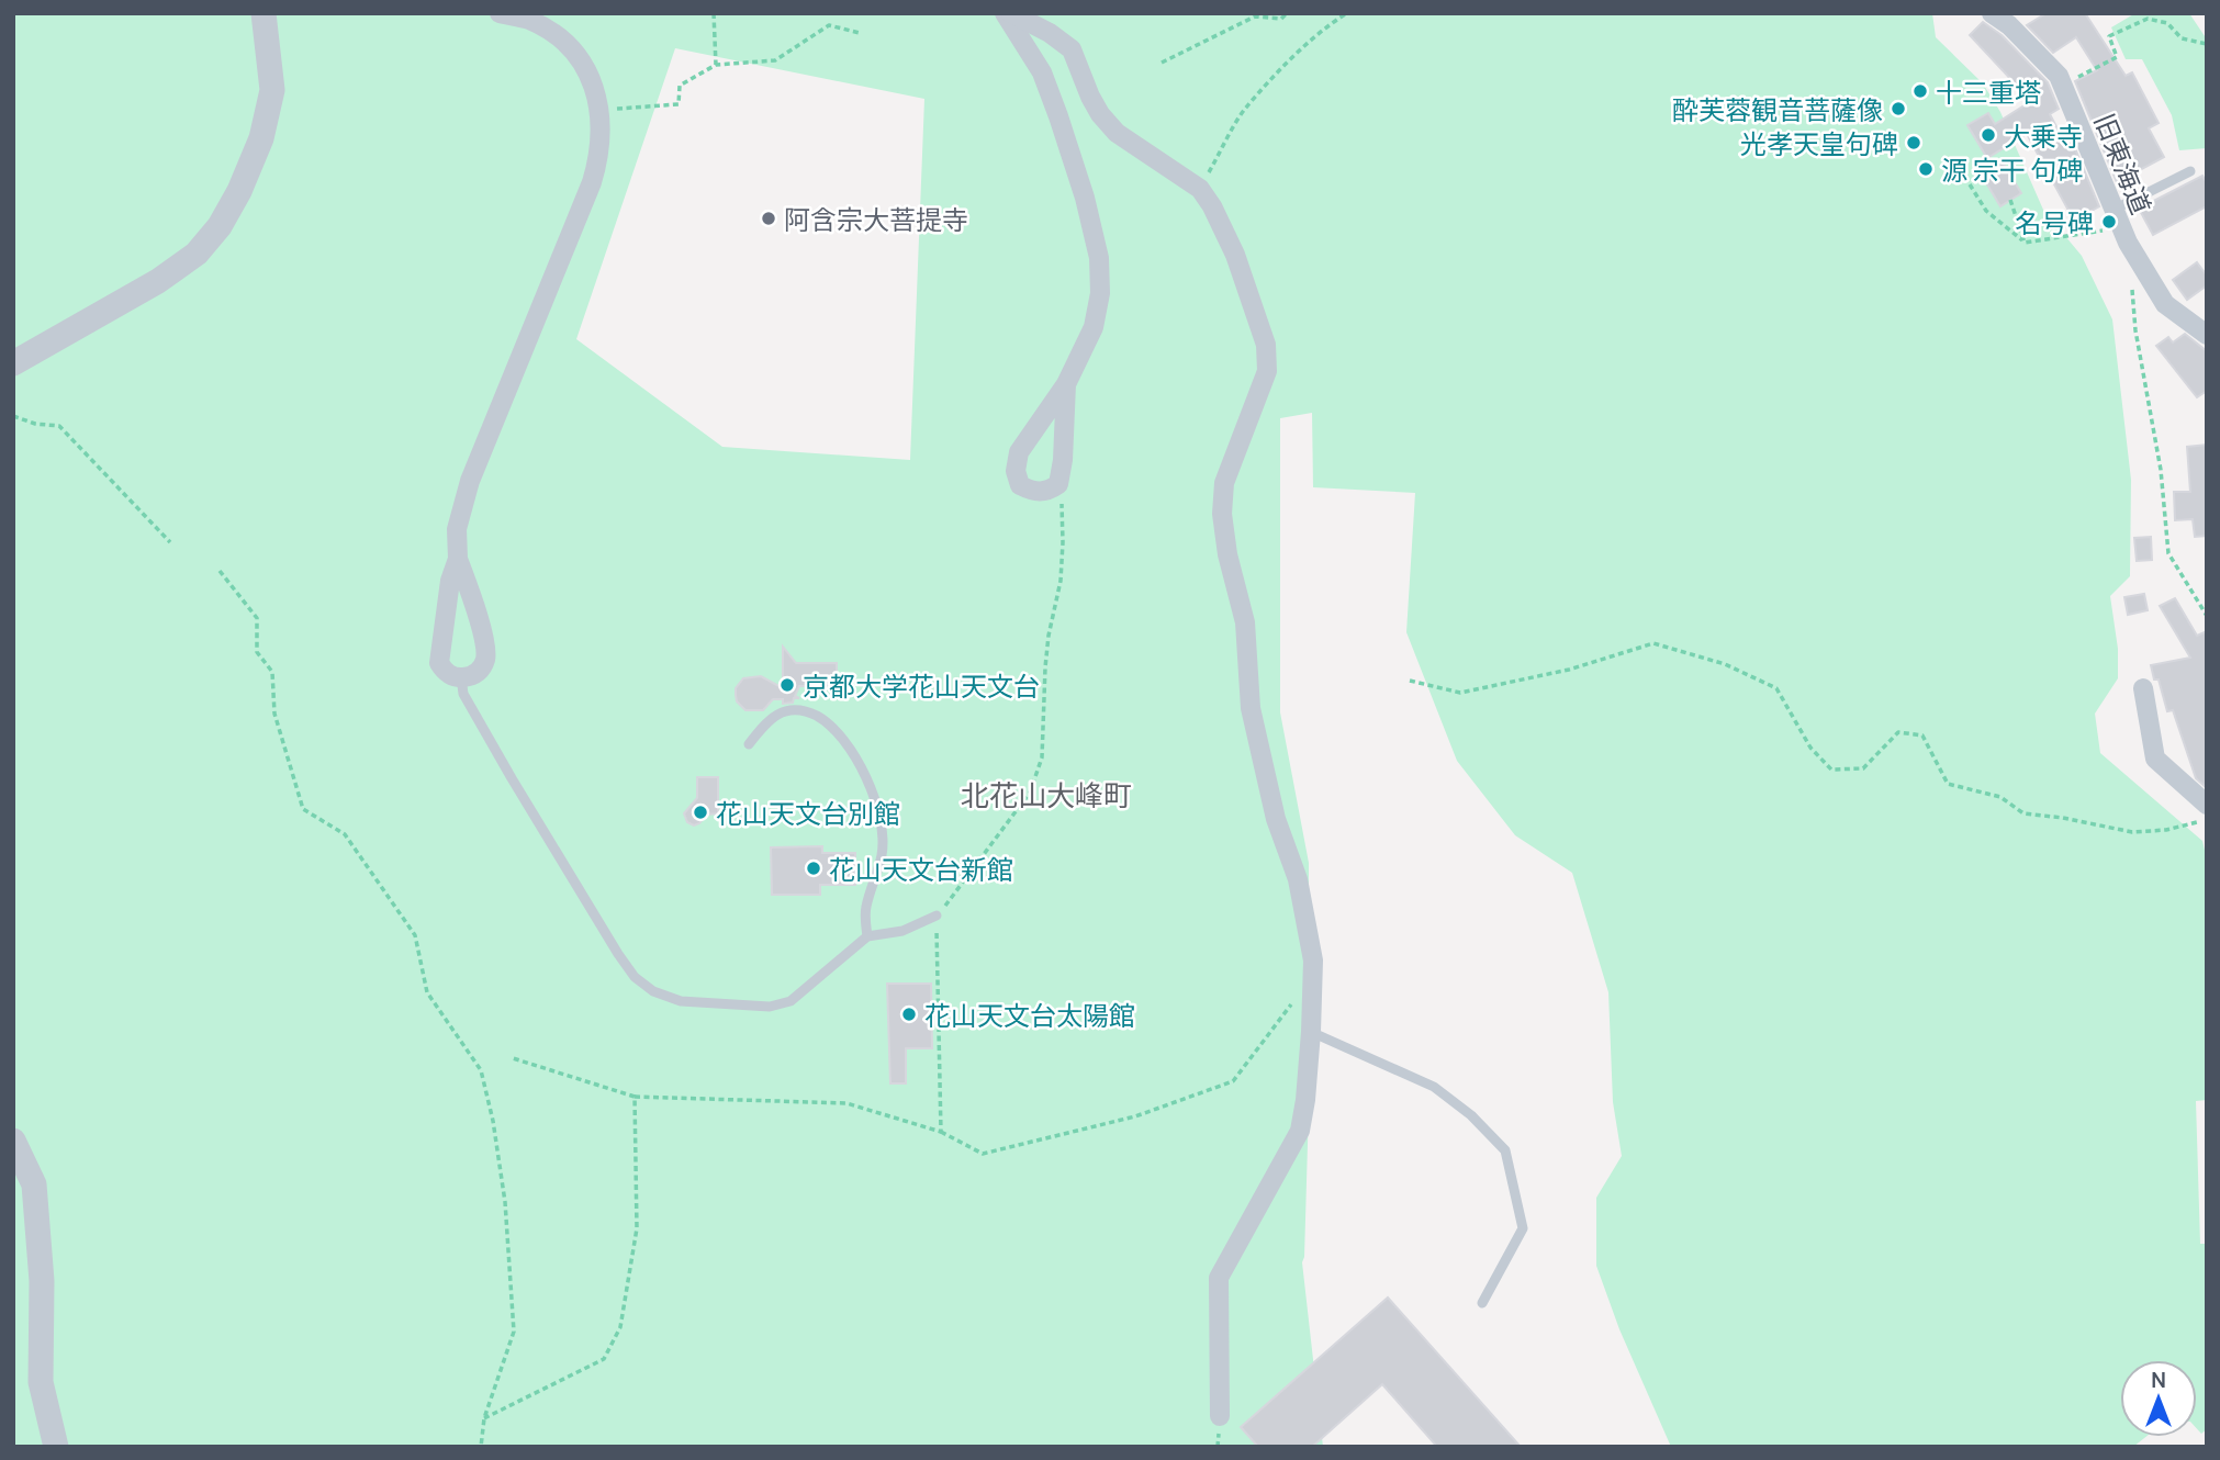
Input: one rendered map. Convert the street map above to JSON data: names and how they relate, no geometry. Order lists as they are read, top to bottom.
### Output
{
  "streets": {
    "street": ["旧東海道"]
  },
  "districts": ["北花山大峰町"],
  "places": [
    "十三重塔",
    "酔芙蓉観音菩薩像",
    "大乗寺",
    "光孝天皇句碑",
    "源 宗干 句碑",
    "阿含宗大菩提寺",
    "名号碑",
    "京都大学花山天文台",
    "花山天文台別館",
    "花山天文台新館",
    "花山天文台太陽館"
  ],
  "north": "top"
}
